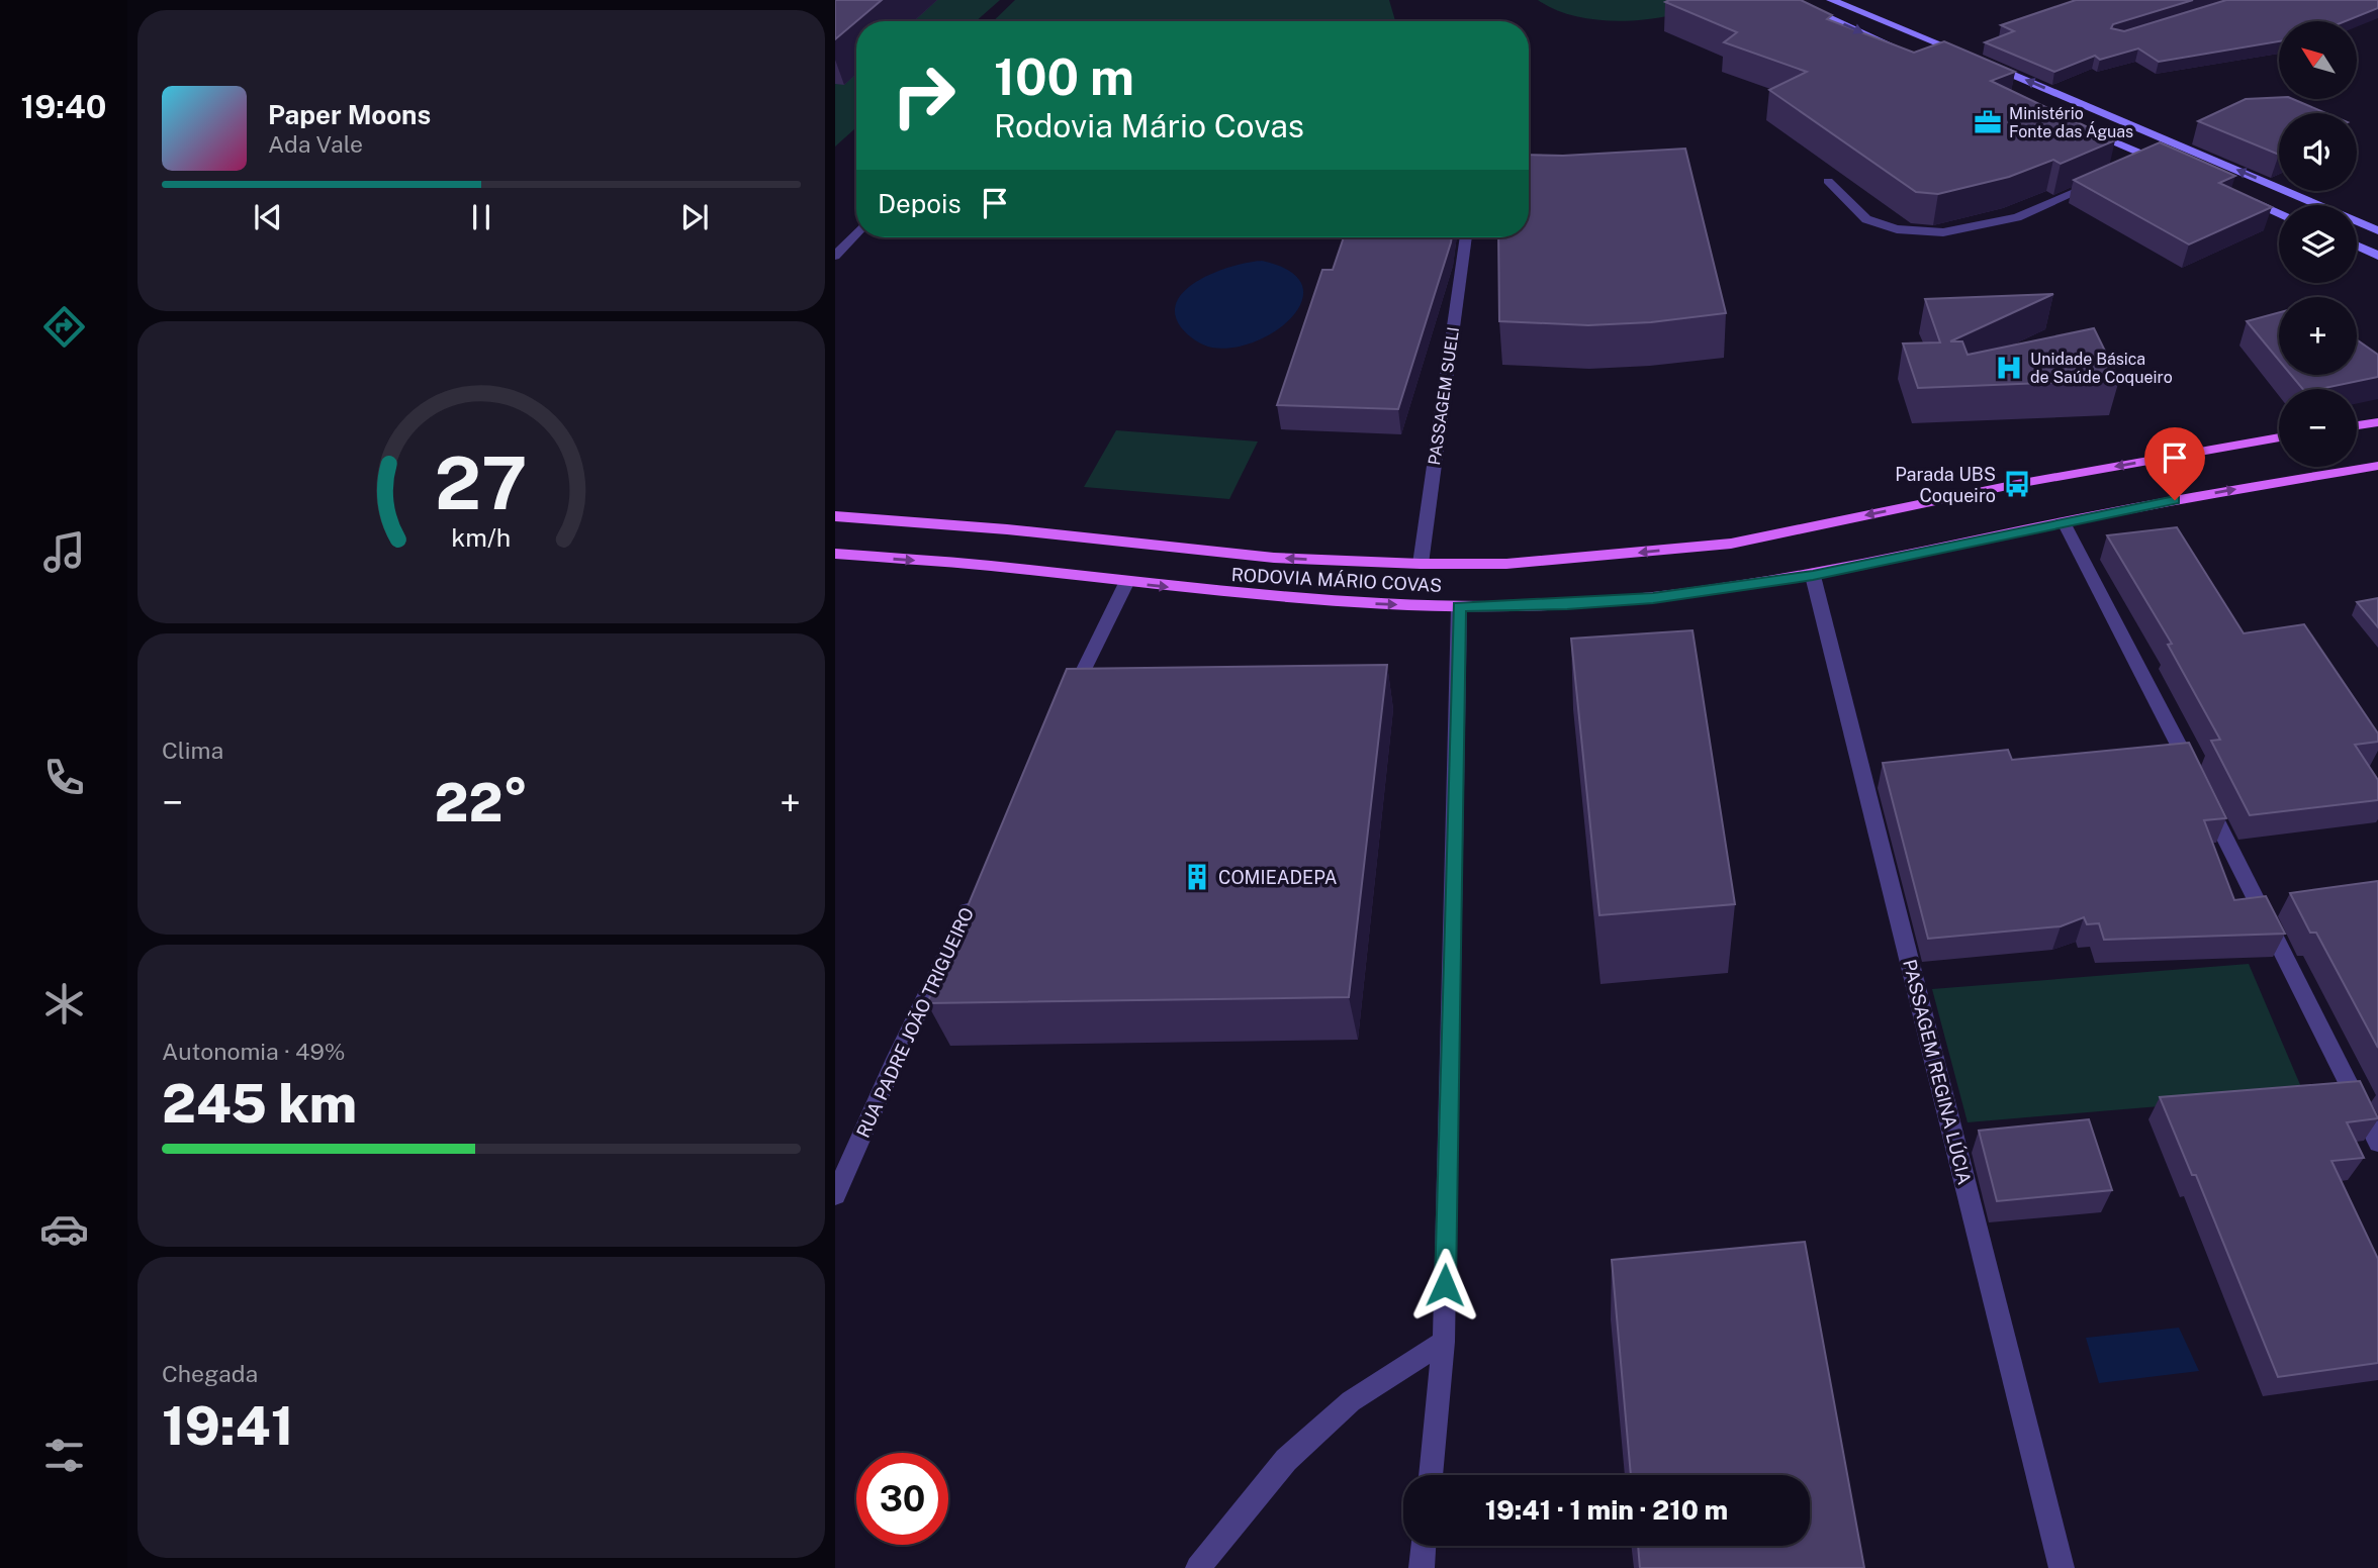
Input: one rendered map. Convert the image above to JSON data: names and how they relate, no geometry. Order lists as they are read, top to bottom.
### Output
{
  "streets": {
    "main road": ["RODOVIA MÁRIO COVAS"],
    "street": ["PASSAGEM SUELI", "RUA PADRE JOÃO TRIGUEIRO", "PASSAGEM REGINA LÚCIA"]
  },
  "crossings": [
    ["PASSAGEM SUELI", "RODOVIA MÁRIO COVAS"],
    ["RODOVIA MÁRIO COVAS", "PASSAGEM REGINA LÚCIA"]
  ],
  "places": {
    "office": ["Ministério Fonte das Águas"],
    "hospital": ["Unidade Básica de Saúde Coqueiro"],
    "bus stop": ["Parada UBS Coqueiro"],
    "building": ["COMIEADEPA"]
  },
  "north": "top left",
  "page": {
    "tabs": "19:40",
    "map_buttons": ["+", "−"],
    "turn": ["100 m", "Rodovia Mário Covas"],
    "song": ["Paper Moons", "Ada Vale"],
    "then": "Depois",
    "tile": [
      "Clima",
      ["Autonomia · 49%", "245 km"],
      ["Chegada", "19:41"]
    ],
    "heat": ["−", "22°", "+"],
    "limit": "30",
    "trip": "19:41 · 1 min · 210 m",
    "gauge": ["27", "km/h"]
  }
}
